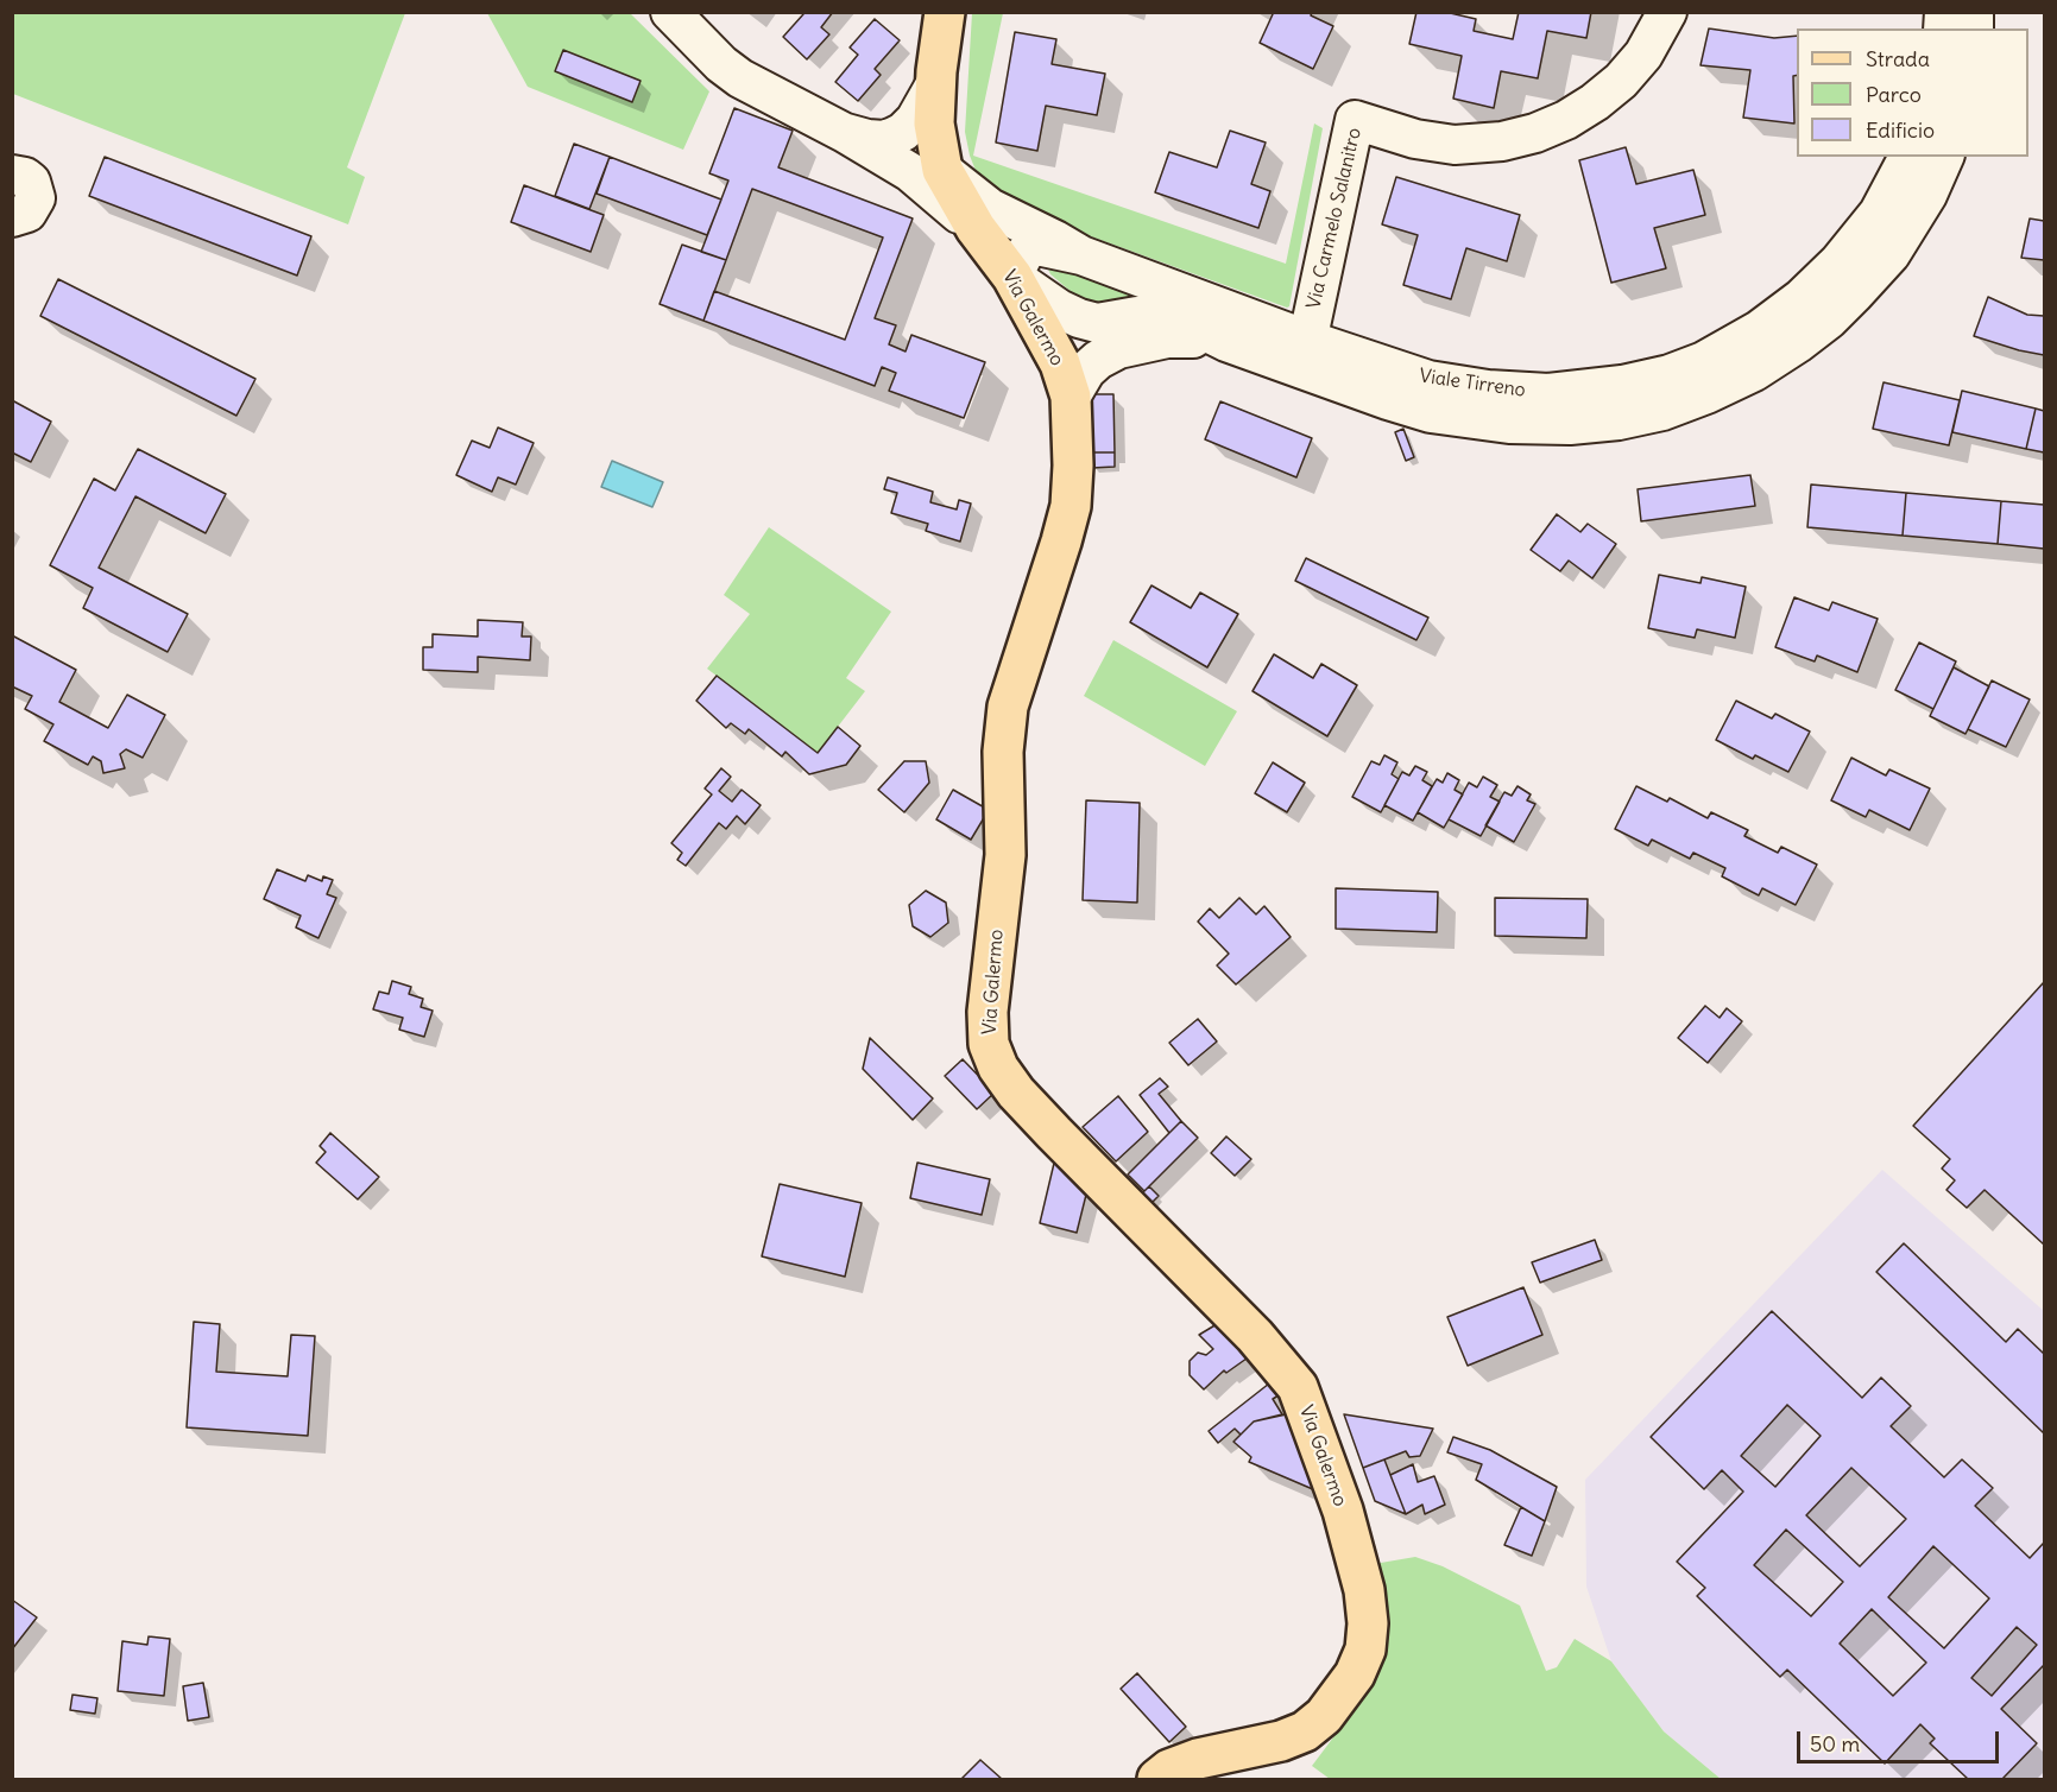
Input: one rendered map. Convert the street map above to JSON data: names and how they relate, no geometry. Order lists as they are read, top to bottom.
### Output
{
  "streets": {
    "main road": ["Via Galermo"],
    "street": ["Via Carmelo Salanitro", "Viale Tirreno"]
  },
  "crossings": [
    ["Via Carmelo Salanitro", "Viale Tirreno"],
    ["Via Galermo", "Viale Tirreno"]
  ],
  "legend": ["Strada", "Parco", "Edificio"],
  "scale_bar": "50 m"
}
